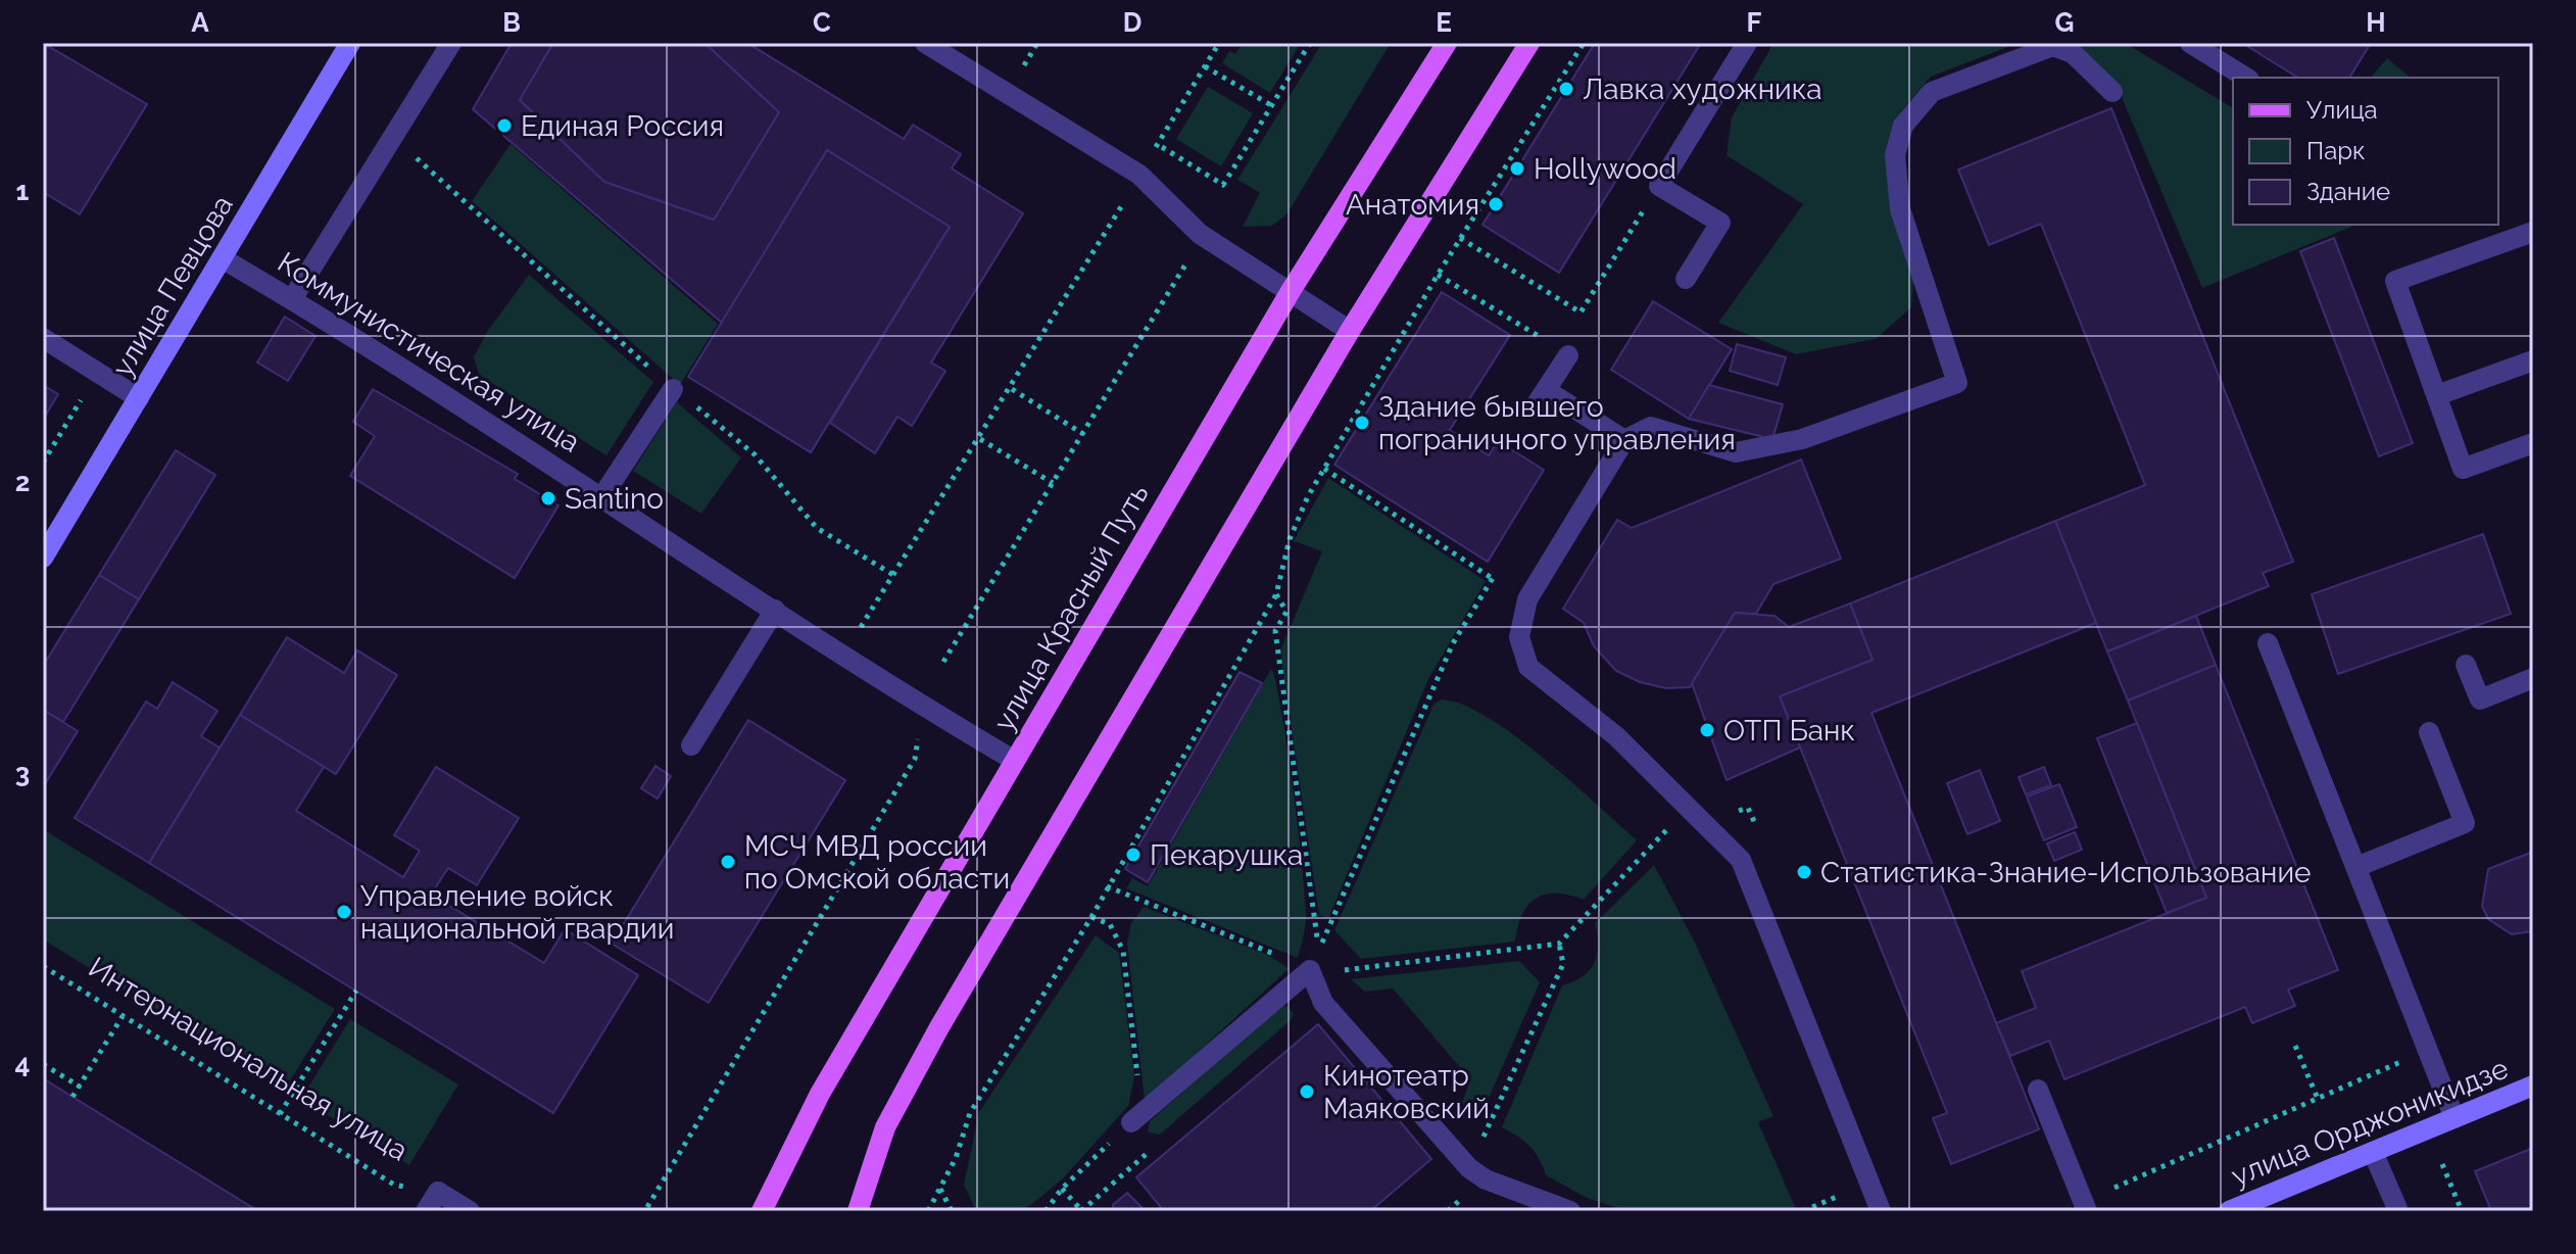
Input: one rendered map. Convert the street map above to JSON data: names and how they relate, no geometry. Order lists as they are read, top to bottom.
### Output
{
  "streets": {
    "main road": ["улица Красный Путь"],
    "street": ["улица Певцова", "Коммунистическая улица", "улица Орджоникидзе"],
    "path": ["Интернациональная улица"]
  },
  "crossings": [
    ["улица Певцова", "Коммунистическая улица"],
    ["Коммунистическая улица", "улица Красный Путь"]
  ],
  "places": [
    "Лавка художника",
    "Единая Россия",
    "Hollywood",
    "Анатомия",
    "Здание бывшего пограничного управления",
    "Santino",
    "ОТП Банк",
    "Пекарушка",
    "МСЧ МВД россии по Омской области",
    "Статистика-Знание-Использование",
    "Управление войск национальной гвардии",
    "Кинотеатр Маяковский"
  ],
  "legend": ["Улица", "Парк", "Здание"],
  "grid": {
    "columns": [
      "A",
      "B",
      "C",
      "D",
      "E",
      "F",
      "G",
      "H"
    ],
    "rows": [
      "1",
      "2",
      "3",
      "4"
    ]
  }
}
